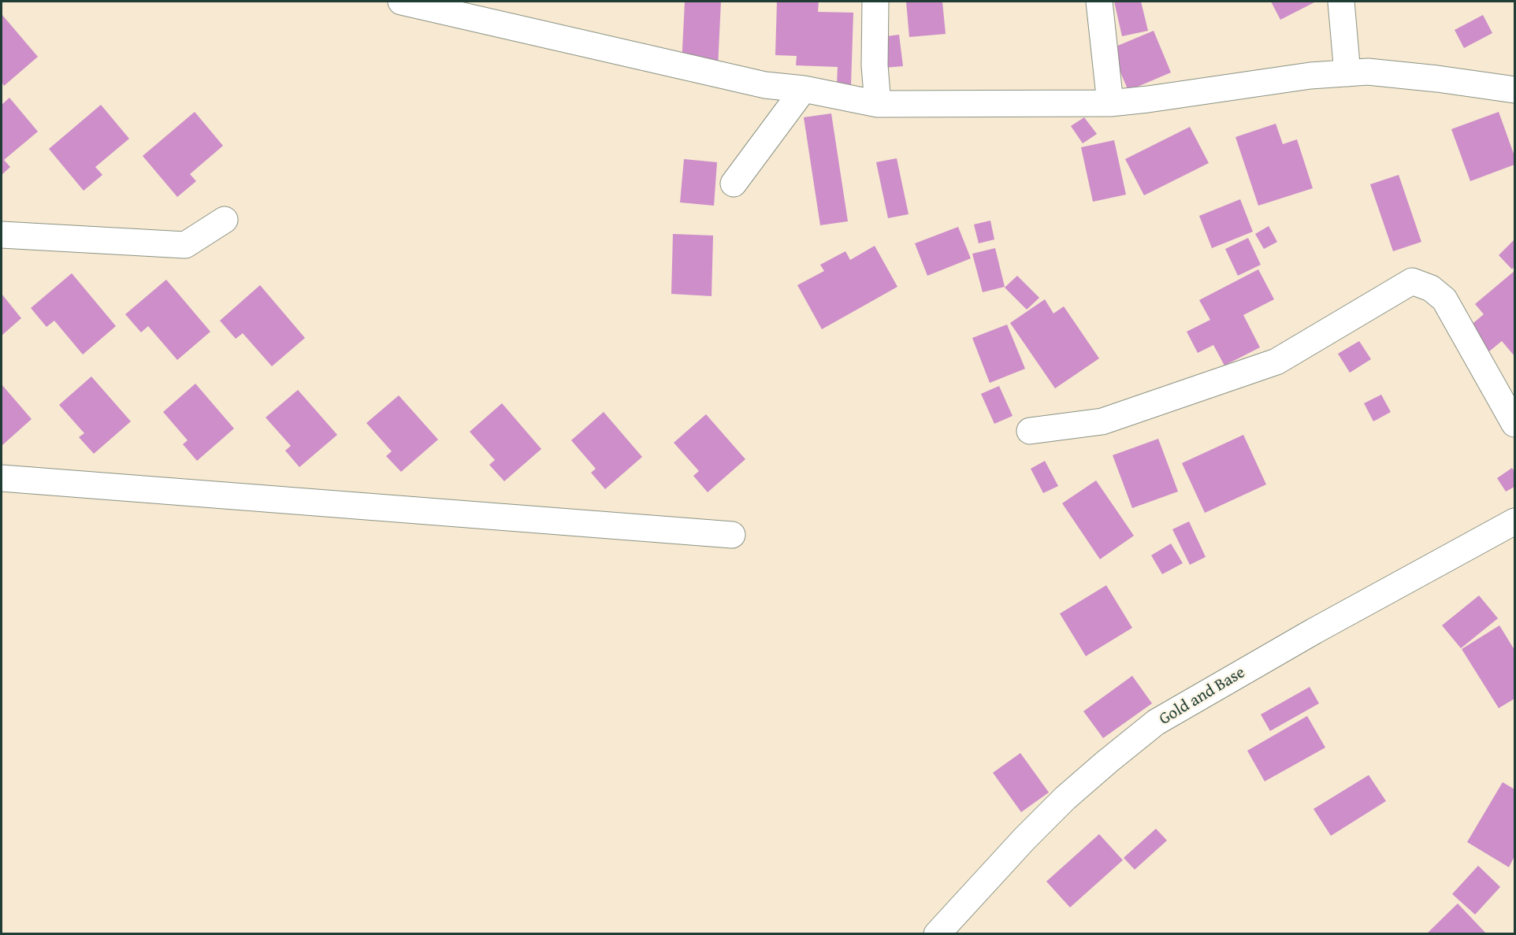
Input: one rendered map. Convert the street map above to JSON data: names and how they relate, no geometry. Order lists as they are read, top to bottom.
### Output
{
  "streets": {
    "street": ["Gold and Base"]
  }
}
